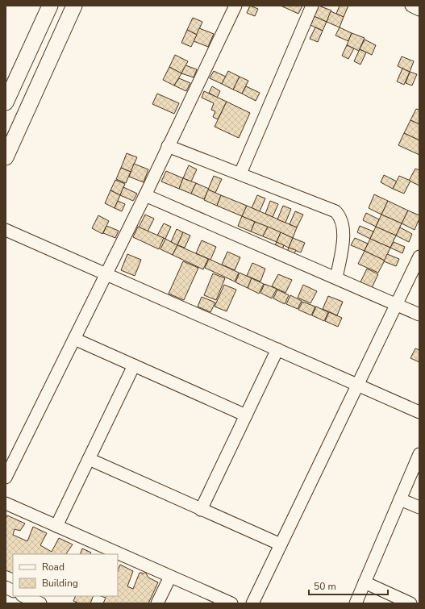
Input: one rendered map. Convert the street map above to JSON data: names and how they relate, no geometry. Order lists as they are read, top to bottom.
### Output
{
  "legend": ["Road", "Building"],
  "scale_bar": "50 m"
}
